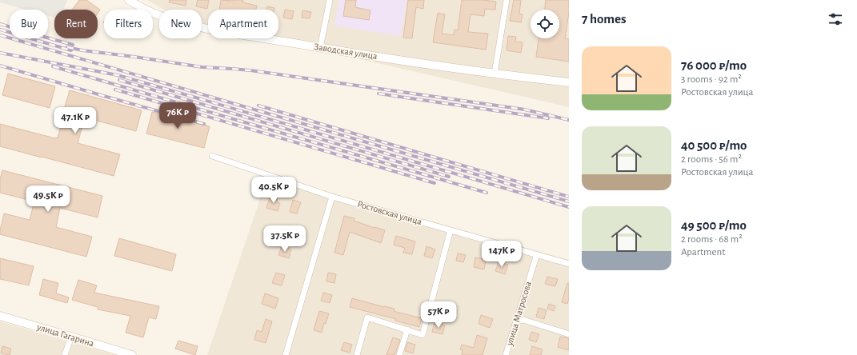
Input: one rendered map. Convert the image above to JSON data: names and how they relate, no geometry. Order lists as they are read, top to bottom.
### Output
{
  "streets": {
    "main road": ["Заводская улица", "улица Гагарина"],
    "street": ["Ростовская улица", "улица Матросова"]
  },
  "crossings": [
    ["Ростовская улица", "улица Матросова"]
  ],
  "page": {
    "heading": "7 homes",
    "chip": [
      "Buy",
      "Rent",
      "Filters",
      "New",
      "Apartment"
    ],
    "list": [
      {
        "name": "76 000 ₽/mo",
        "note": "3 rooms · 92 m² · Ростовская улица"
      },
      {
        "name": "40 500 ₽/mo",
        "note": "2 rooms · 56 m² · Ростовская улица"
      },
      {
        "name": "49 500 ₽/mo",
        "note": "2 rooms · 68 m² · Apartment"
      }
    ],
    "price": [
      "76K ₽",
      "47.1K ₽",
      "40.5K ₽",
      "49.5K ₽",
      "37.5K ₽",
      "147K ₽",
      "57K ₽"
    ]
  }
}
